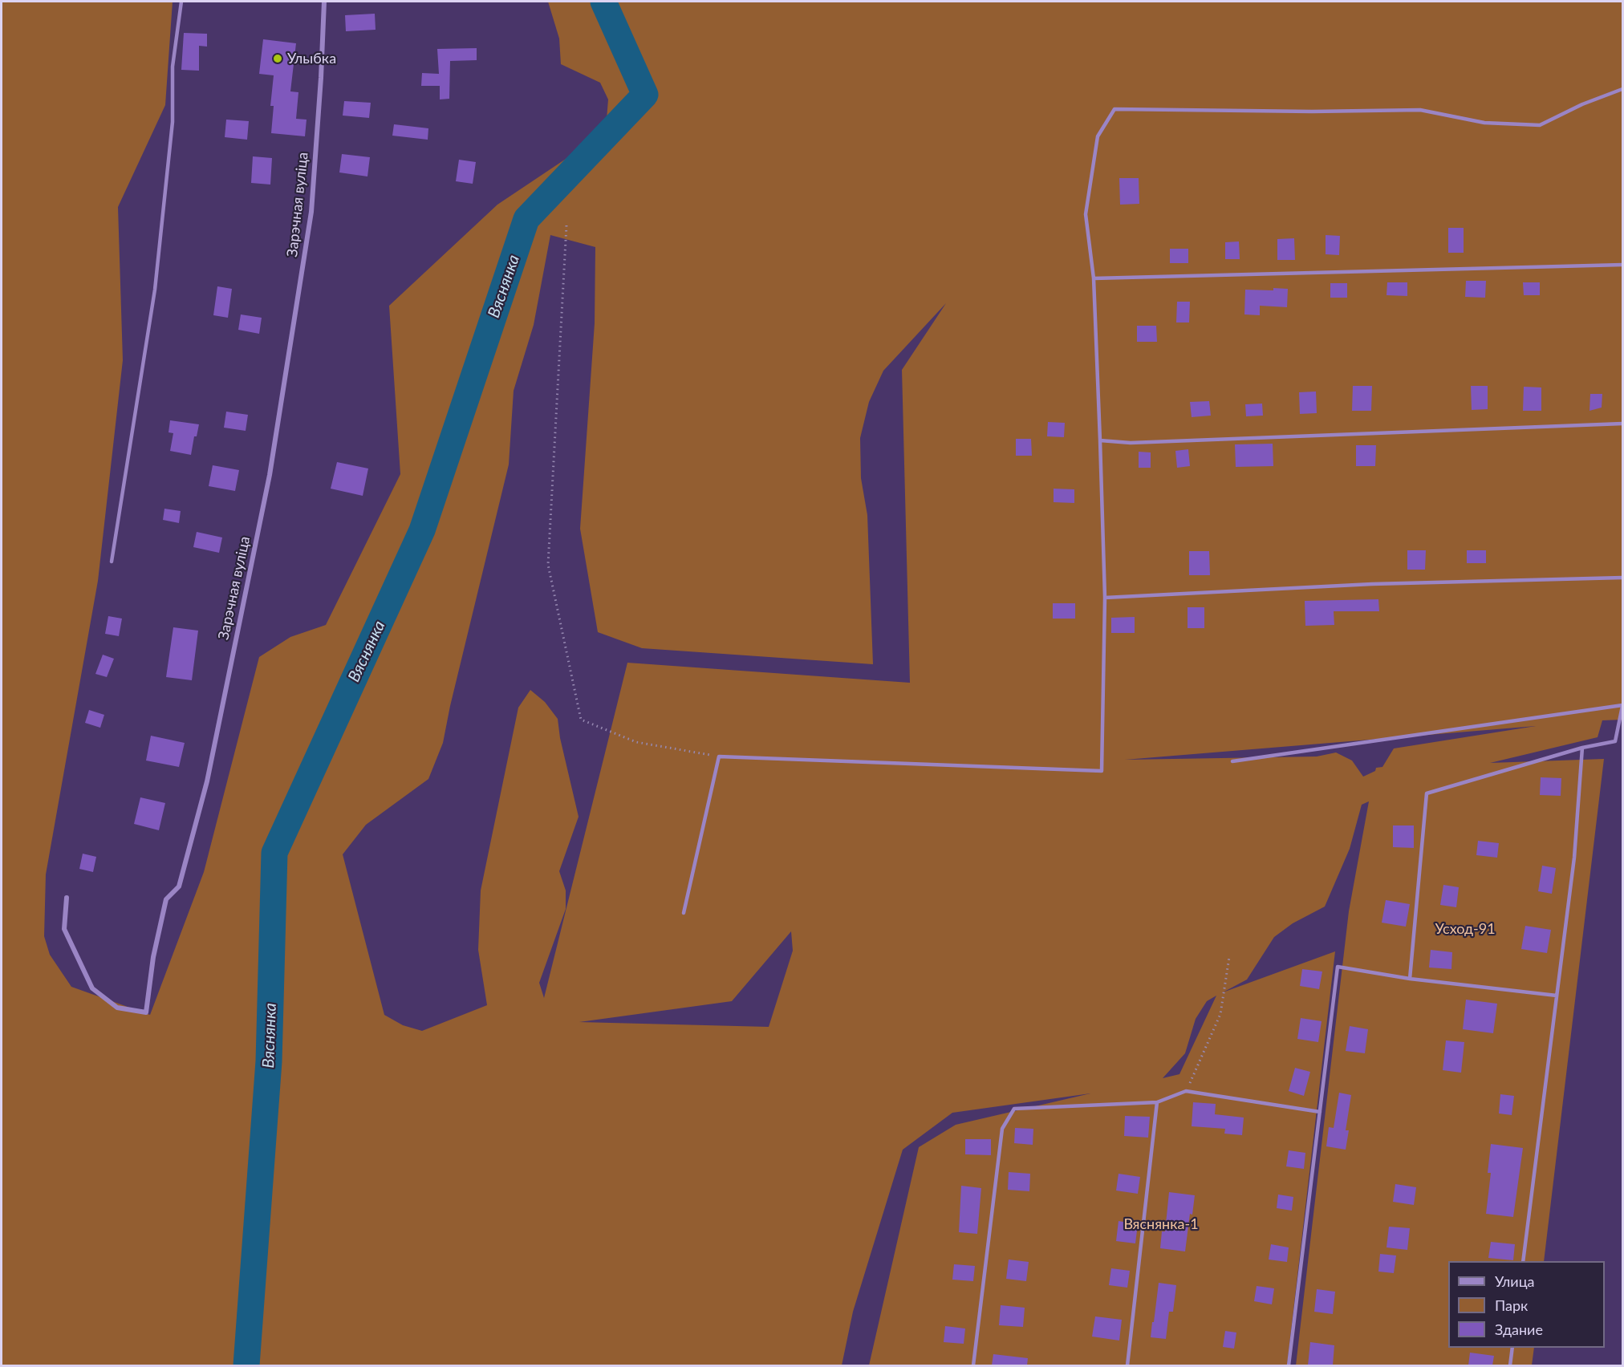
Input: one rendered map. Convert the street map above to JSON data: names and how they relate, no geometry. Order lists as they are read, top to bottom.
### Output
{
  "streets": {
    "street": ["Зарэчная вуліца"]
  },
  "water": ["Вяснянка"],
  "parks": ["Усход-91", "Вяснянка-1"],
  "places": ["Улыбка"],
  "legend": ["Улица", "Парк", "Здание"]
}
